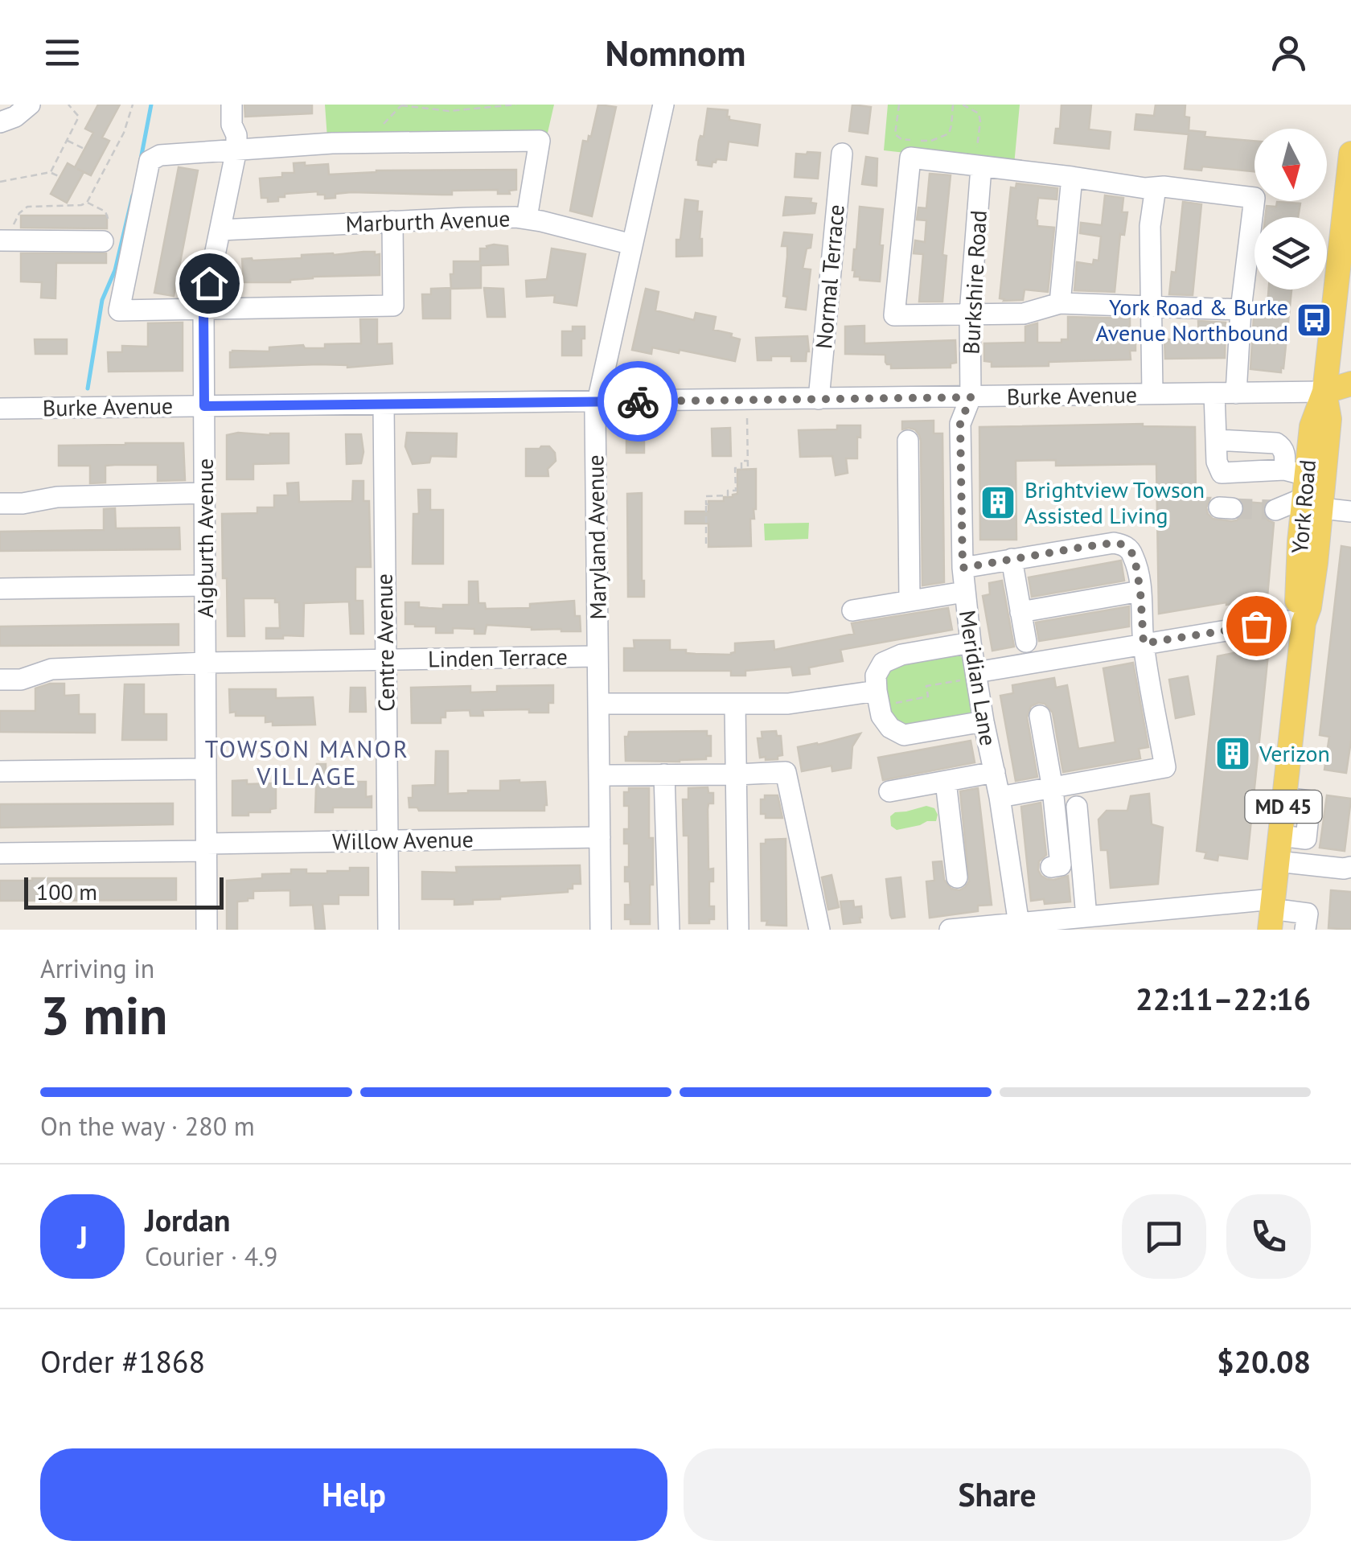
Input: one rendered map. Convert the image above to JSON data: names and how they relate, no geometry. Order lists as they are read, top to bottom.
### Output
{
  "streets": {
    "main road": ["Burke Avenue", "York Road", "MD 45"],
    "street": [
      "Marburth Avenue",
      "Normal Terrace",
      "Burkshire Road",
      "Maryland Avenue",
      "Aigburth Avenue",
      "Centre Avenue",
      "Linden Terrace",
      "Meridian Lane",
      "Willow Avenue"
    ]
  },
  "crossings": [
    ["Marburth Avenue", "Maryland Avenue"],
    ["Marburth Avenue", "Aigburth Avenue"],
    ["Normal Terrace", "Burke Avenue"],
    ["Burkshire Road", "Burke Avenue"],
    ["Burkshire Road", "Meridian Lane"],
    ["Burke Avenue", "York Road"],
    ["Burke Avenue", "Maryland Avenue"],
    ["Burke Avenue", "Aigburth Avenue"],
    ["Burke Avenue", "Centre Avenue"],
    ["Burke Avenue", "Meridian Lane"],
    ["Maryland Avenue", "Linden Terrace"],
    ["Maryland Avenue", "Willow Avenue"],
    ["Aigburth Avenue", "Linden Terrace"],
    ["Aigburth Avenue", "Willow Avenue"],
    ["Centre Avenue", "Linden Terrace"],
    ["Centre Avenue", "Willow Avenue"]
  ],
  "districts": ["TOWSON MANOR VILLAGE"],
  "places": {
    "bus stop": ["York Road & Burke Avenue Northbound"],
    "building": ["Brightview Towson Assisted Living", "Verizon"]
  },
  "scale_bar": "100 m",
  "north": "bottom",
  "page": {
    "header": "Nomnom",
    "scale": "100 m",
    "heading": ["3 min", "Arriving in", "22:11–22:16"],
    "panel": [
      "Jordan",
      "Courier · 4.9",
      "Order #1868",
      "$20.08"
    ],
    "bar": "On the way · 280 m",
    "round": "J",
    "buttons": ["Help", "Share"]
  }
}
